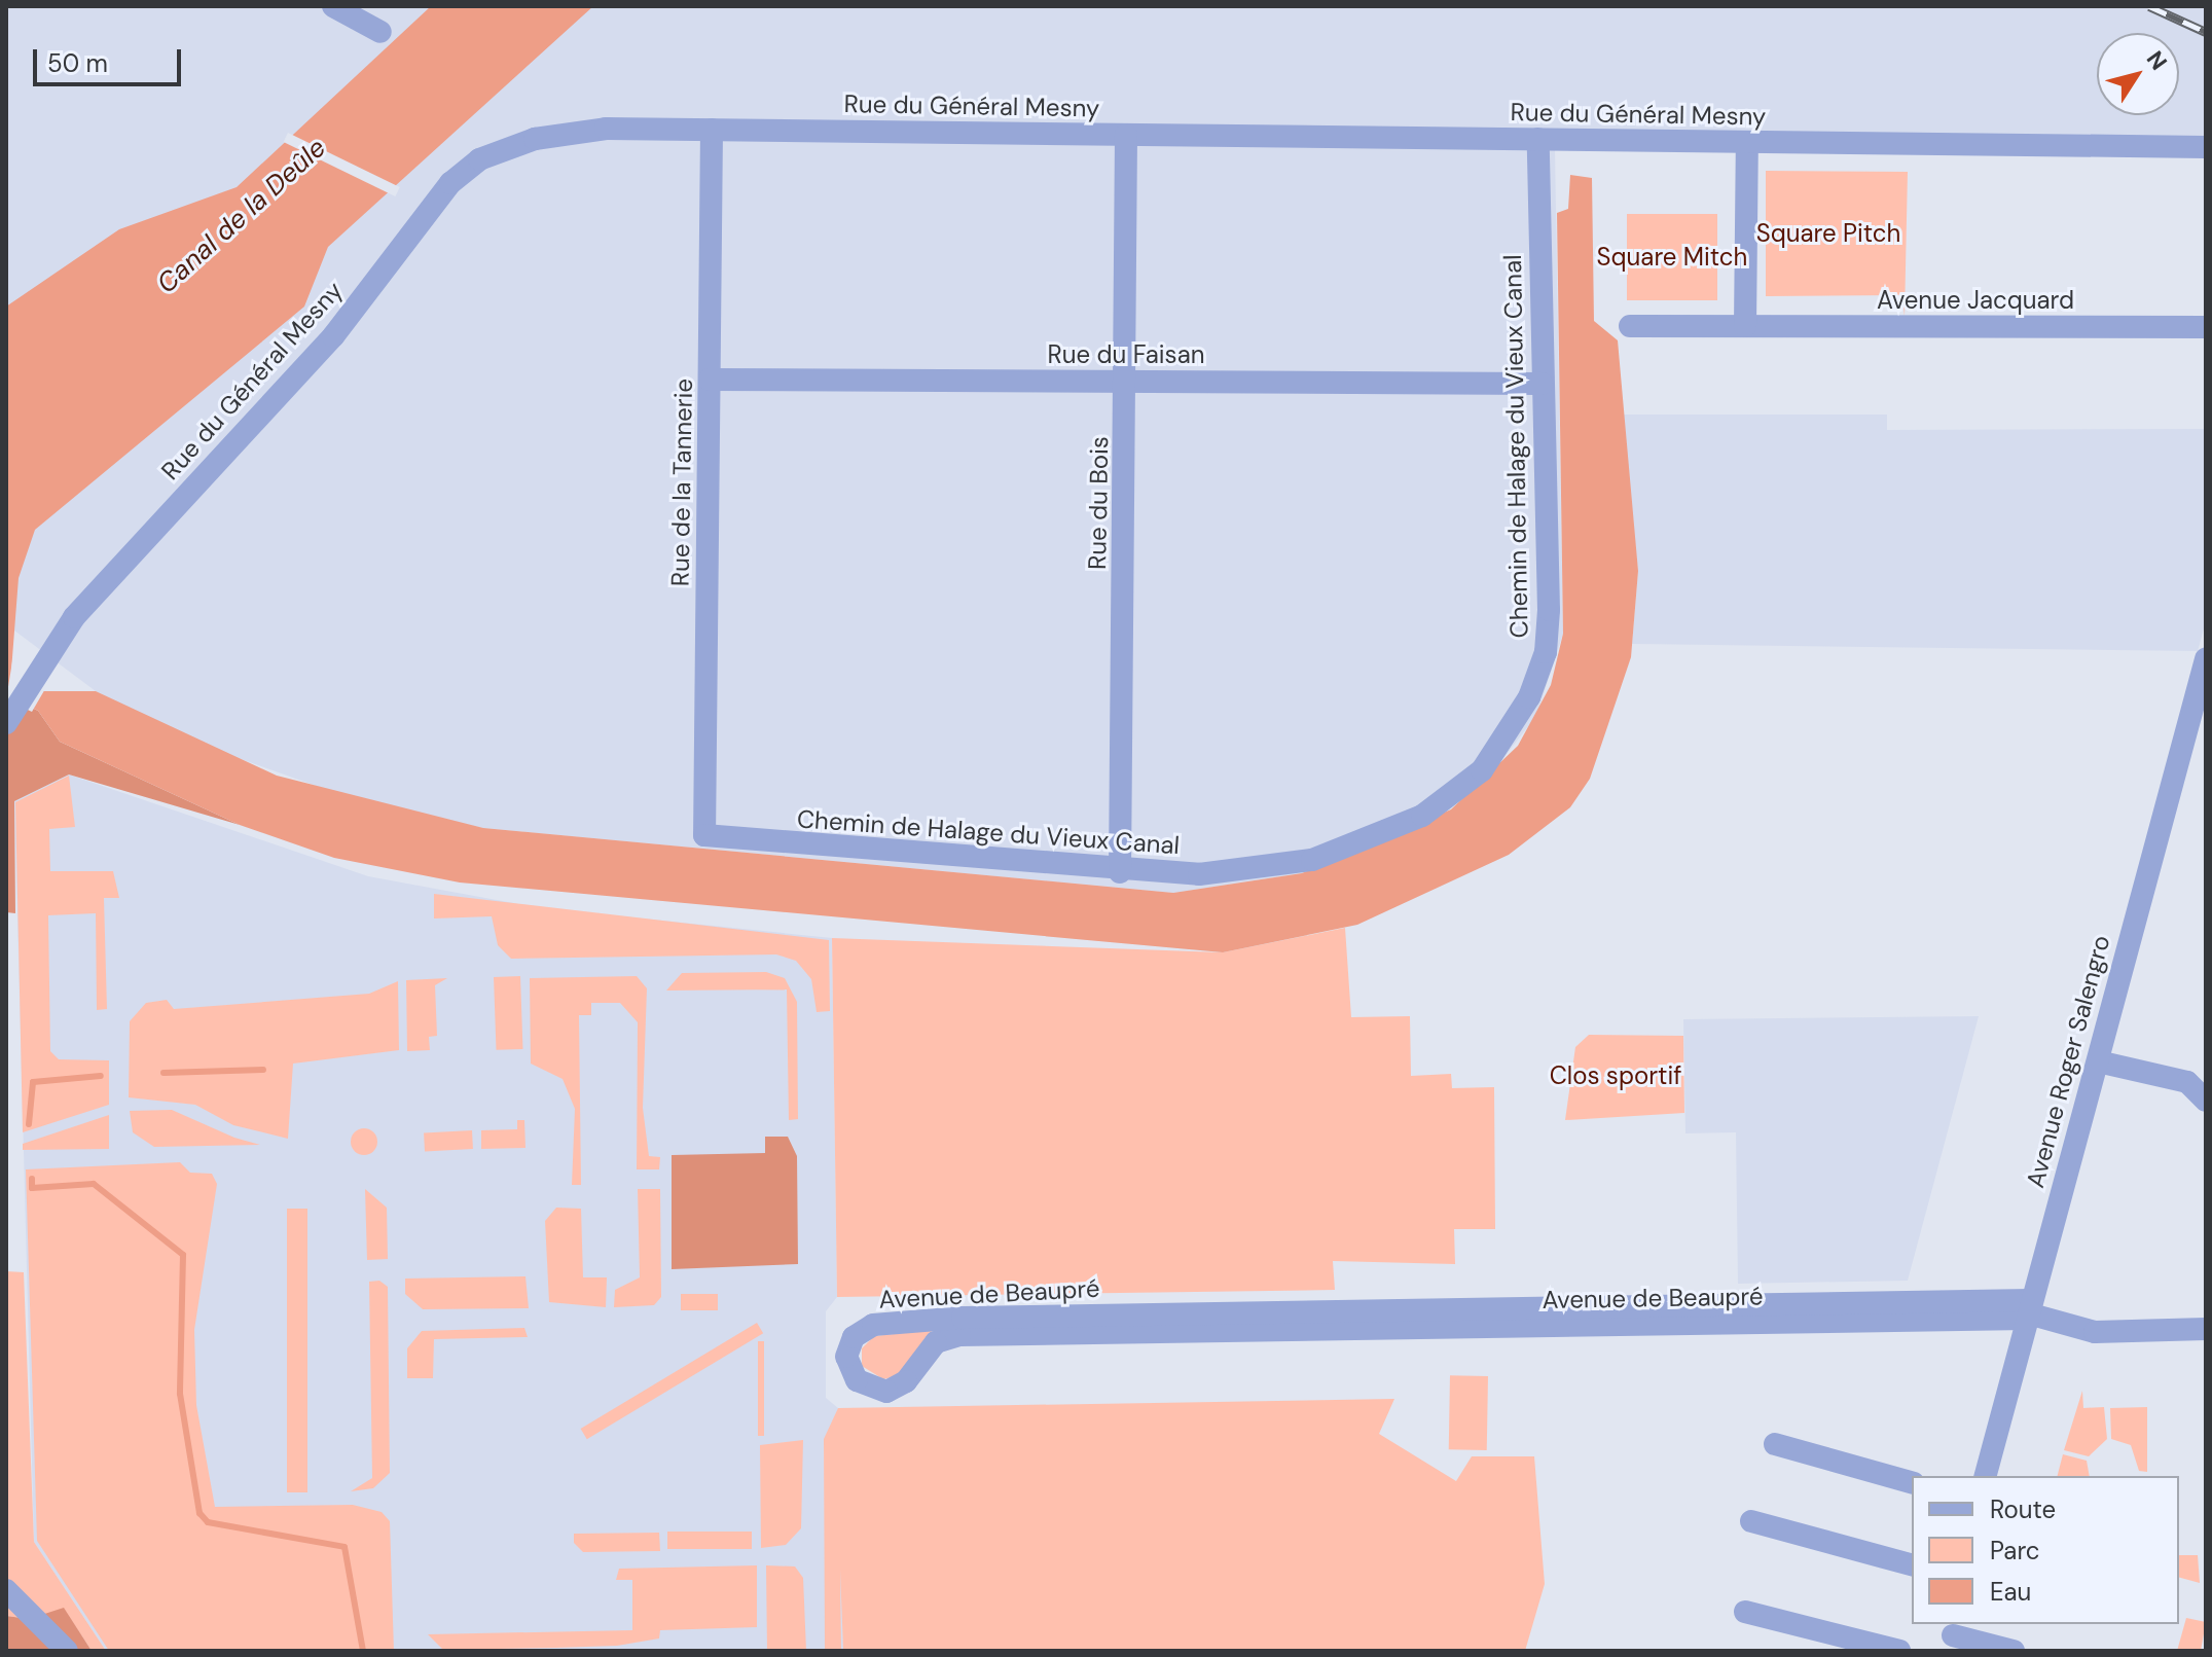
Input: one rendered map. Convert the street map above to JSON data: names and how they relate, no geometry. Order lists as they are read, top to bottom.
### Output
{
  "streets": {
    "street": [
      "Rue du Général Mesny",
      "Avenue Jacquard",
      "Rue du Faisan",
      "Chemin de Halage du Vieux Canal",
      "Rue de la Tannerie",
      "Rue du Bois",
      "Avenue Roger Salengro",
      "Avenue de Beaupré"
    ]
  },
  "crossings": [
    ["Rue du Général Mesny", "Chemin de Halage du Vieux Canal"],
    ["Rue du Général Mesny", "Rue de la Tannerie"],
    ["Rue du Général Mesny", "Rue du Bois"],
    ["Rue du Faisan", "Chemin de Halage du Vieux Canal"],
    ["Rue du Faisan", "Rue de la Tannerie"],
    ["Rue du Faisan", "Rue du Bois"],
    ["Chemin de Halage du Vieux Canal", "Rue de la Tannerie"],
    ["Chemin de Halage du Vieux Canal", "Rue du Bois"],
    ["Avenue Roger Salengro", "Avenue de Beaupré"]
  ],
  "water": ["Canal de la Deûle"],
  "parks": ["Square Pitch", "Square Mitch", "Clos sportif"],
  "legend": ["Route", "Parc", "Eau"],
  "scale_bar": "50 m",
  "north": "top right"
}
